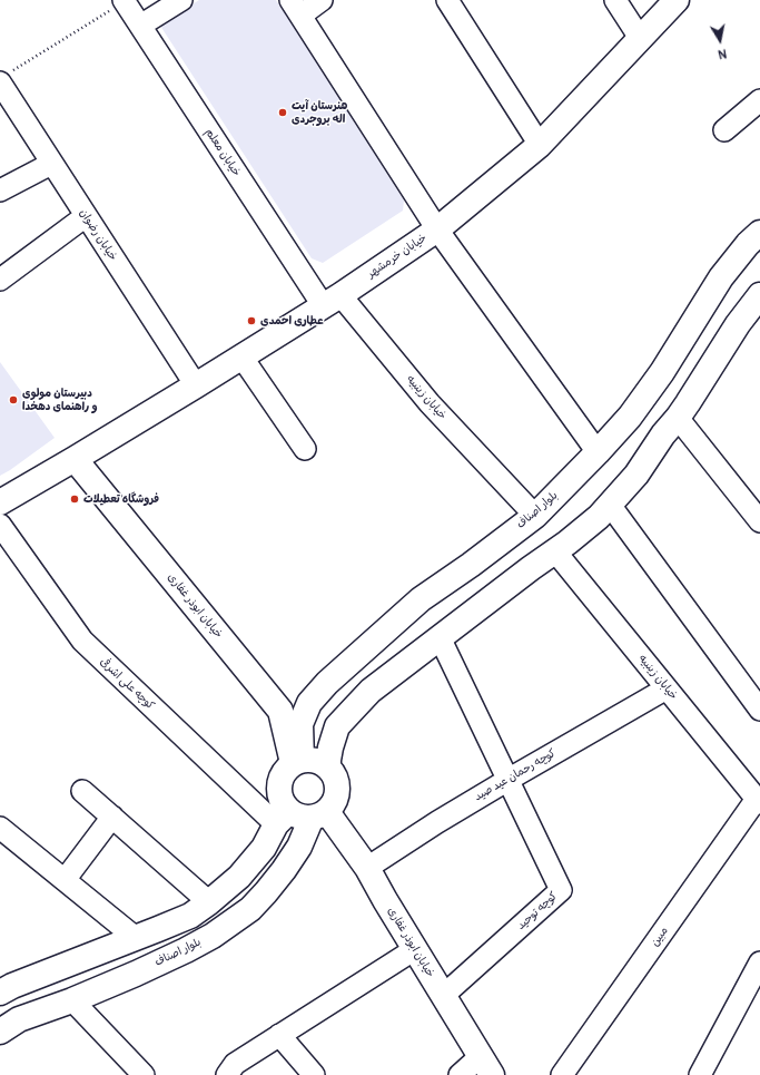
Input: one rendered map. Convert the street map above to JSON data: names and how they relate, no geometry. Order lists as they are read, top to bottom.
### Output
{
  "streets": {
    "main road": ["خیابان خرمشهر", "بلوار اصناف", "خیابان ابوذر غفاری"],
    "street": [
      "خیابان معلم",
      "خیابان رضوان",
      "خیابان زینبیه",
      "کوچه علی اشرفی",
      "کوچه رحمان عید صید",
      "کوچه توحید",
      "مبین"
    ]
  },
  "crossings": [
    ["خیابان معلم", "خیابان خرمشهر"],
    ["خیابان معلم", "خیابان زینبیه"],
    ["خیابان رضوان", "خیابان خرمشهر"],
    ["خیابان خرمشهر", "خیابان زینبیه"],
    ["خیابان خرمشهر", "خیابان ابوذر غفاری"],
    ["خیابان زینبیه", "بلوار اصناف"],
    ["خیابان زینبیه", "کوچه رحمان عید صید"],
    ["خیابان زینبیه", "مبین"],
    ["بلوار اصناف", "خیابان ابوذر غفاری"],
    ["بلوار اصناف", "کوچه علی اشرفی"],
    ["خیابان ابوذر غفاری", "کوچه علی اشرفی"],
    ["خیابان ابوذر غفاری", "کوچه رحمان عید صید"],
    ["خیابان ابوذر غفاری", "کوچه توحید"],
    ["کوچه رحمان عید صید", "کوچه توحید"]
  ],
  "places": [
    "هنرستان آیت اله بروجردی",
    "عطاری احمدی",
    "دبیرستان مولوی و راهنمای دهخدا",
    "فروشگاه تعطیلات"
  ],
  "north": "bottom"
}
